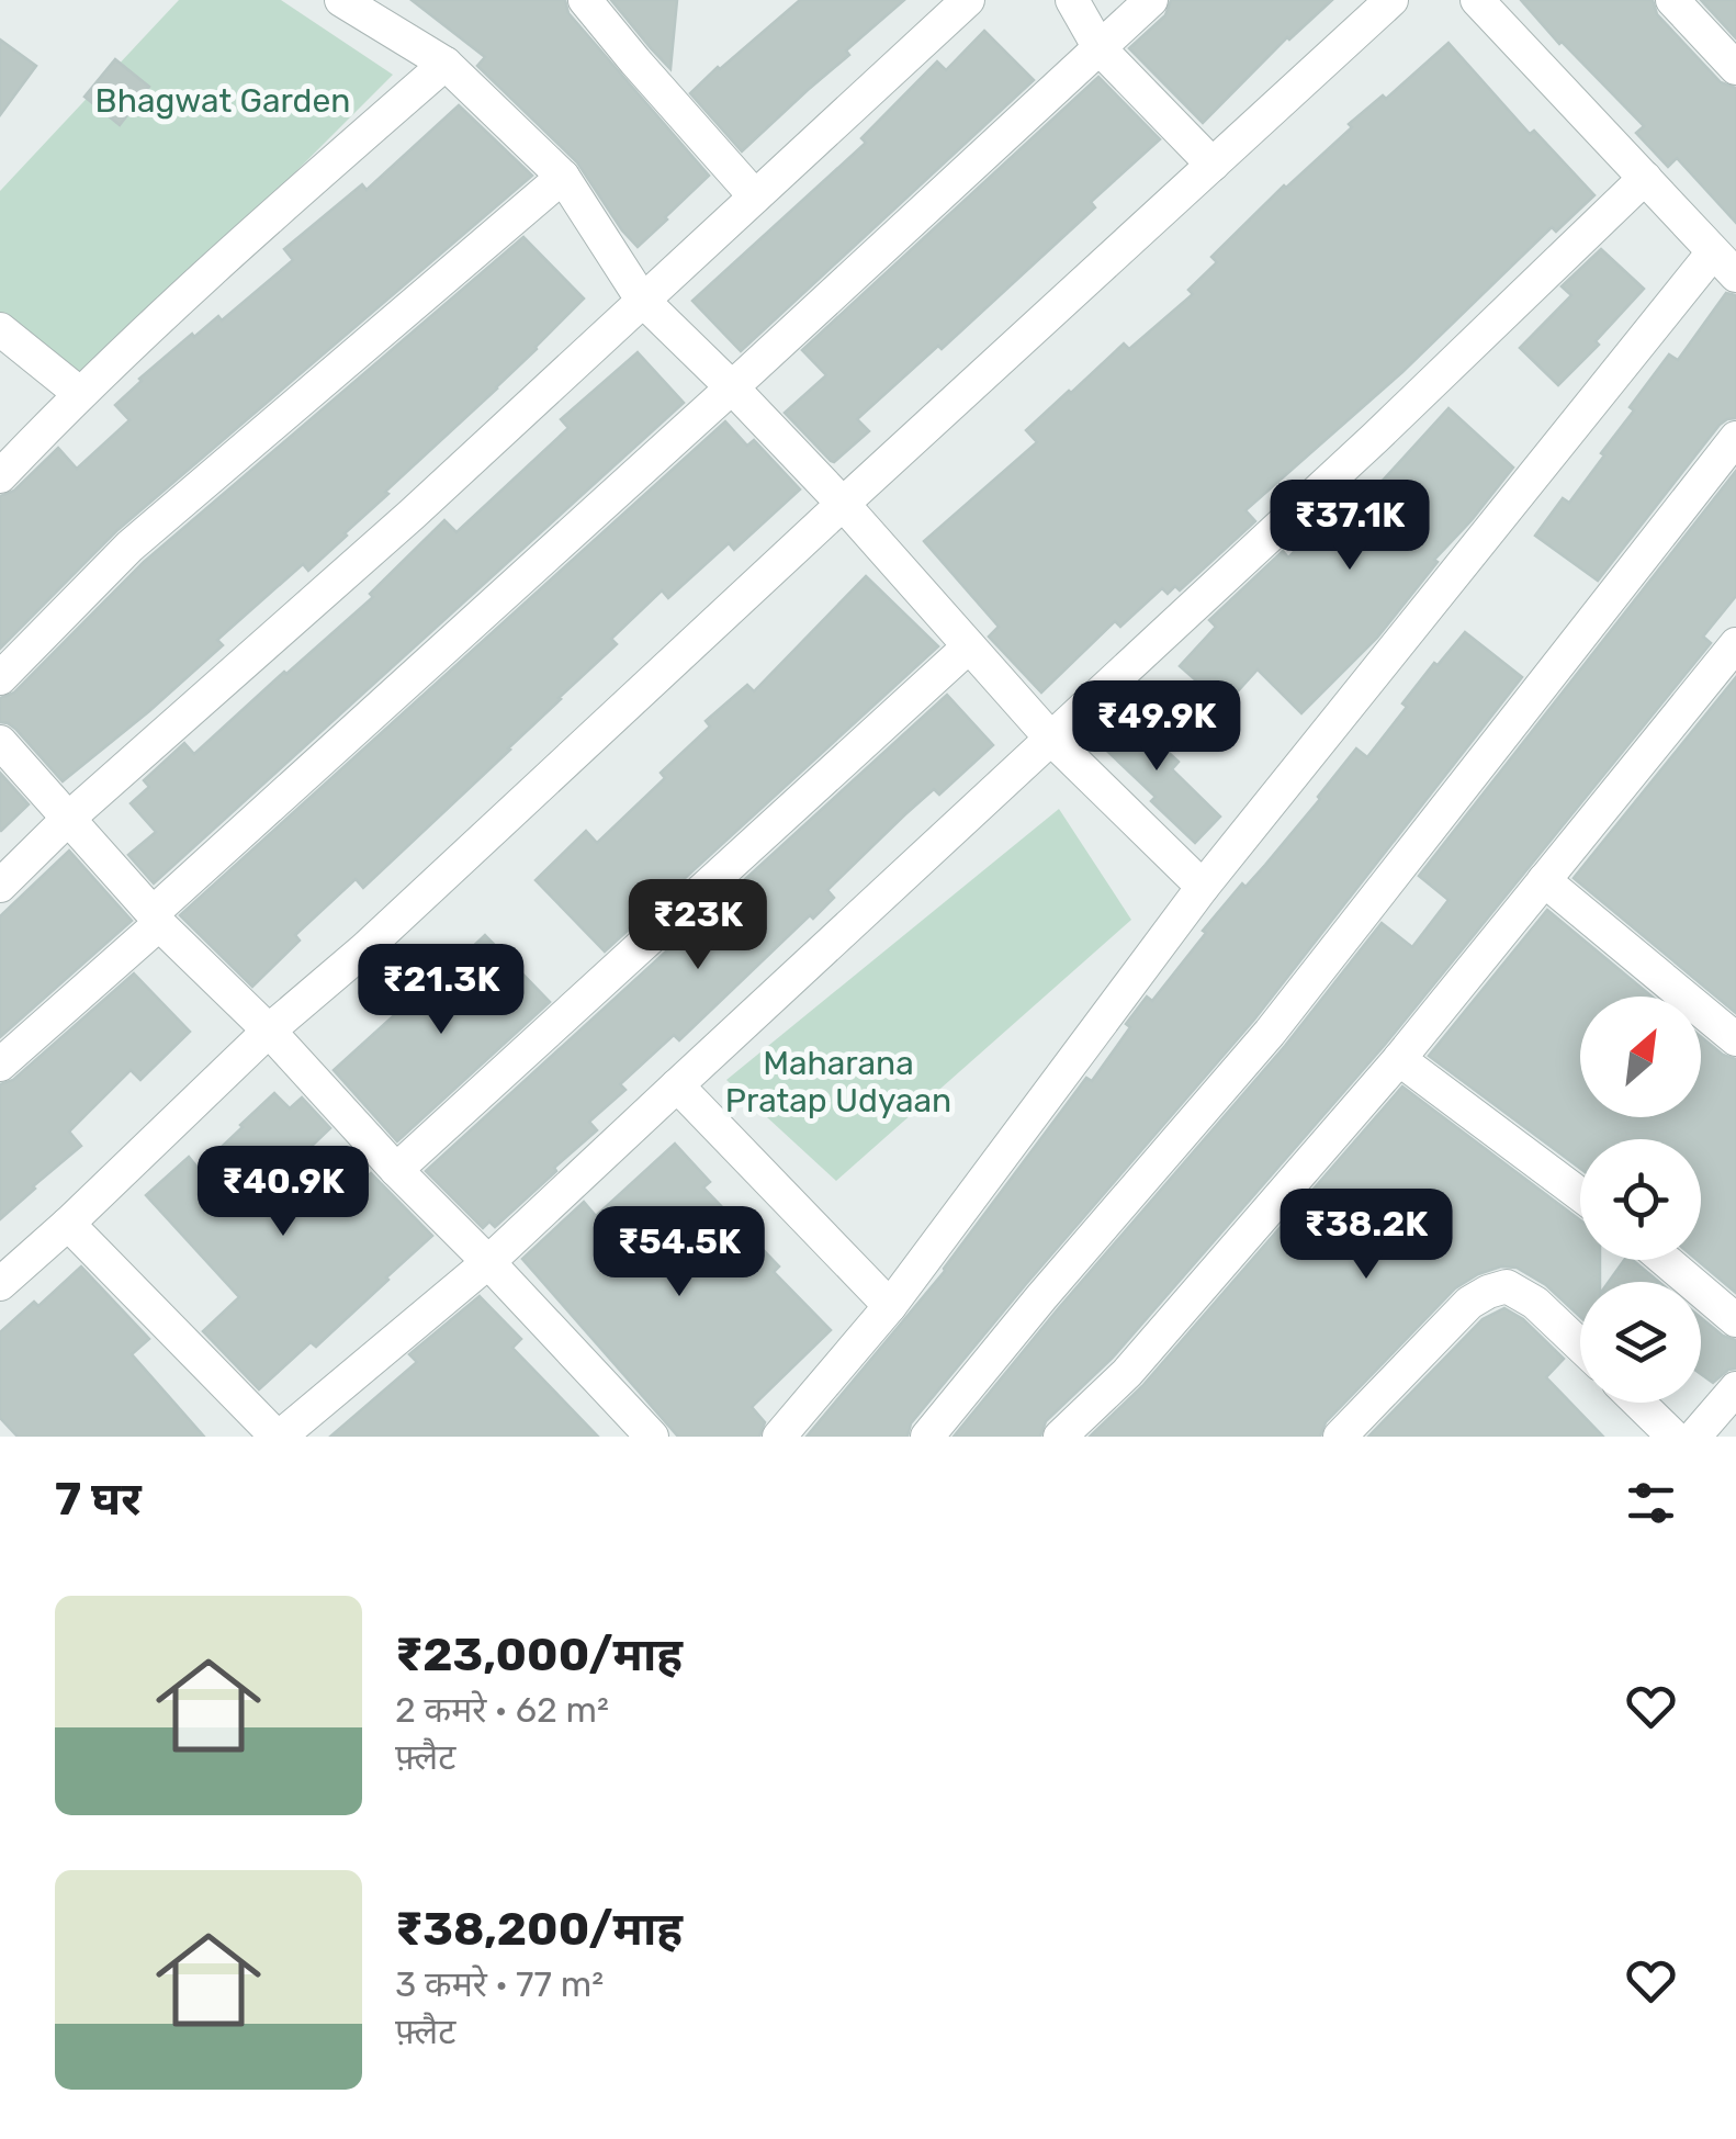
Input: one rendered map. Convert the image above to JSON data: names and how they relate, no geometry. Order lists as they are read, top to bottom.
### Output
{
  "parks": ["Bhagwat Garden", "Maharana Pratap Udyaan"],
  "north": "top right",
  "page": {
    "price": [
      "₹37.1K",
      "₹49.9K",
      "₹23K",
      "₹21.3K",
      "₹40.9K",
      "₹38.2K",
      "₹54.5K"
    ],
    "heading": "7 घर",
    "list": [
      {
        "name": "₹23,000/माह",
        "note": "2 कमरे · 62 m² · फ़्लैट"
      },
      {
        "name": "₹38,200/माह",
        "note": "3 कमरे · 77 m² · फ़्लैट"
      }
    ]
  }
}
